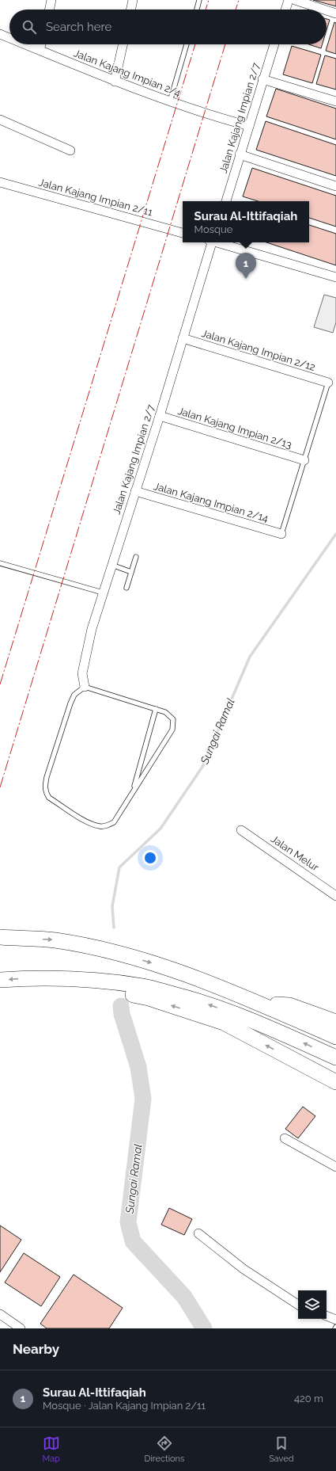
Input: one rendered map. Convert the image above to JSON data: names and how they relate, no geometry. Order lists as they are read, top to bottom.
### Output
{
  "streets": {
    "street": [
      "Jalan Kajang Impian 2/4",
      "Jalan Kajang Impian 2/7",
      "Jalan Kajang Impian 2/11",
      "Jalan Kajang Impian 2/12",
      "Jalan Kajang Impian 2/13",
      "Jalan Kajang Impian 2/14",
      "Jalan Melur"
    ]
  },
  "crossings": [
    ["Jalan Kajang Impian 2/4", "Jalan Kajang Impian 2/7"],
    ["Jalan Kajang Impian 2/7", "Jalan Kajang Impian 2/12"],
    ["Jalan Kajang Impian 2/7", "Jalan Kajang Impian 2/13"],
    ["Jalan Kajang Impian 2/7", "Jalan Kajang Impian 2/14"]
  ],
  "water": ["Sungai Ramal"],
  "page": {
    "search": "Search here",
    "popup": ["Surau Al-Ittifaqiah", "Mosque"],
    "pins": "1",
    "heading": "Nearby",
    "list": [
      {
        "mark": "1",
        "name": "Surau Al-Ittifaqiah",
        "note": "Mosque · Jalan Kajang Impian 2/11",
        "value": "420 m"
      }
    ],
    "nav": ["Map", "Directions", "Saved"]
  }
}
